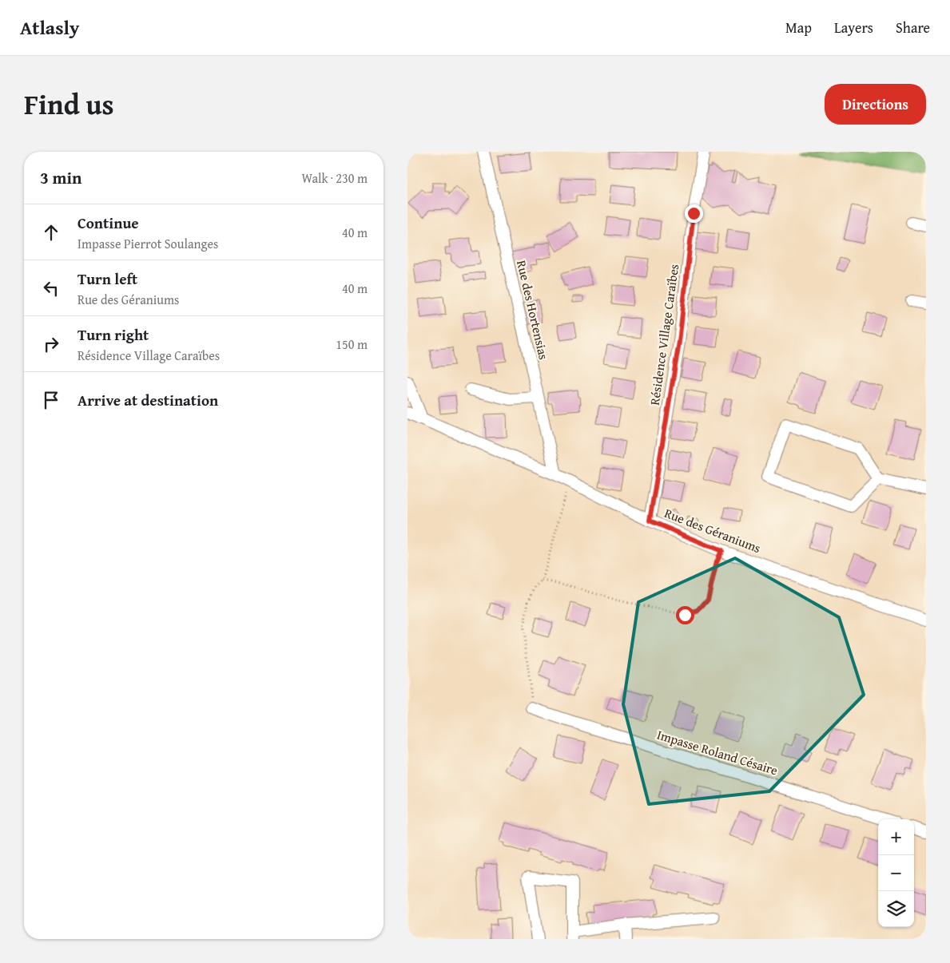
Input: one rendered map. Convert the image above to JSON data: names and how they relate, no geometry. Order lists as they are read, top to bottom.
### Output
{
  "streets": {
    "street": [
      "Rue des Hortensias",
      "Résidence Village Caraïbes",
      "Rue des Géraniums",
      "Impasse Roland Césaire"
    ]
  },
  "crossings": [
    ["Rue des Hortensias", "Rue des Géraniums"],
    ["Résidence Village Caraïbes", "Rue des Géraniums"]
  ],
  "page": {
    "header": "Atlasly",
    "nav": ["Map", "Layers", "Share"],
    "title": "Find us",
    "buttons": "Directions",
    "heading": ["3 min", "Walk · 230 m"],
    "list": [
      ["Continue", "Impasse Pierrot Soulanges", "40 m"],
      ["Turn left", "Rue des Géraniums", "40 m"],
      ["Turn right", "Résidence Village Caraïbes", "150 m"],
      "Arrive at destination"
    ],
    "map_buttons": ["+", "−"]
  }
}
